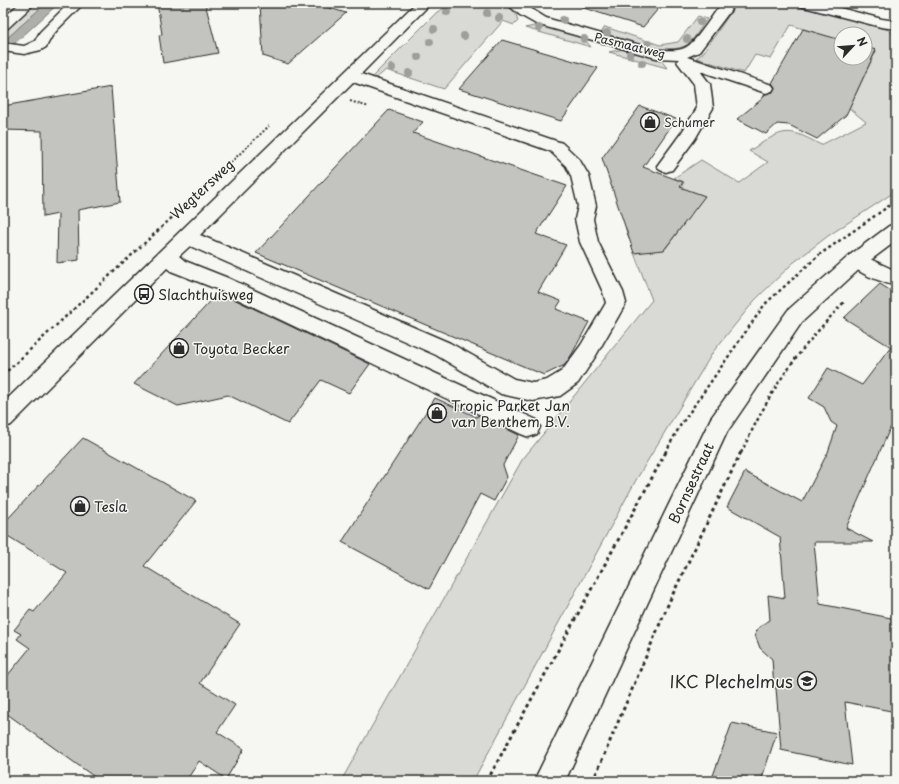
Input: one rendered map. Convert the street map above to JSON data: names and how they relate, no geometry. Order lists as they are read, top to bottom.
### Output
{
  "streets": {
    "street": ["Pasmaatweg", "Wegtersweg", "Bornsestraat"]
  },
  "places": {
    "shop": [
      "Schumer",
      "Toyota Becker",
      "Tropic Parket Jan van Benthem B.V.",
      "Tesla"
    ],
    "bus stop": ["Slachthuisweg"],
    "school or university": ["IKC Plechelmus"]
  },
  "north": "top right"
}
